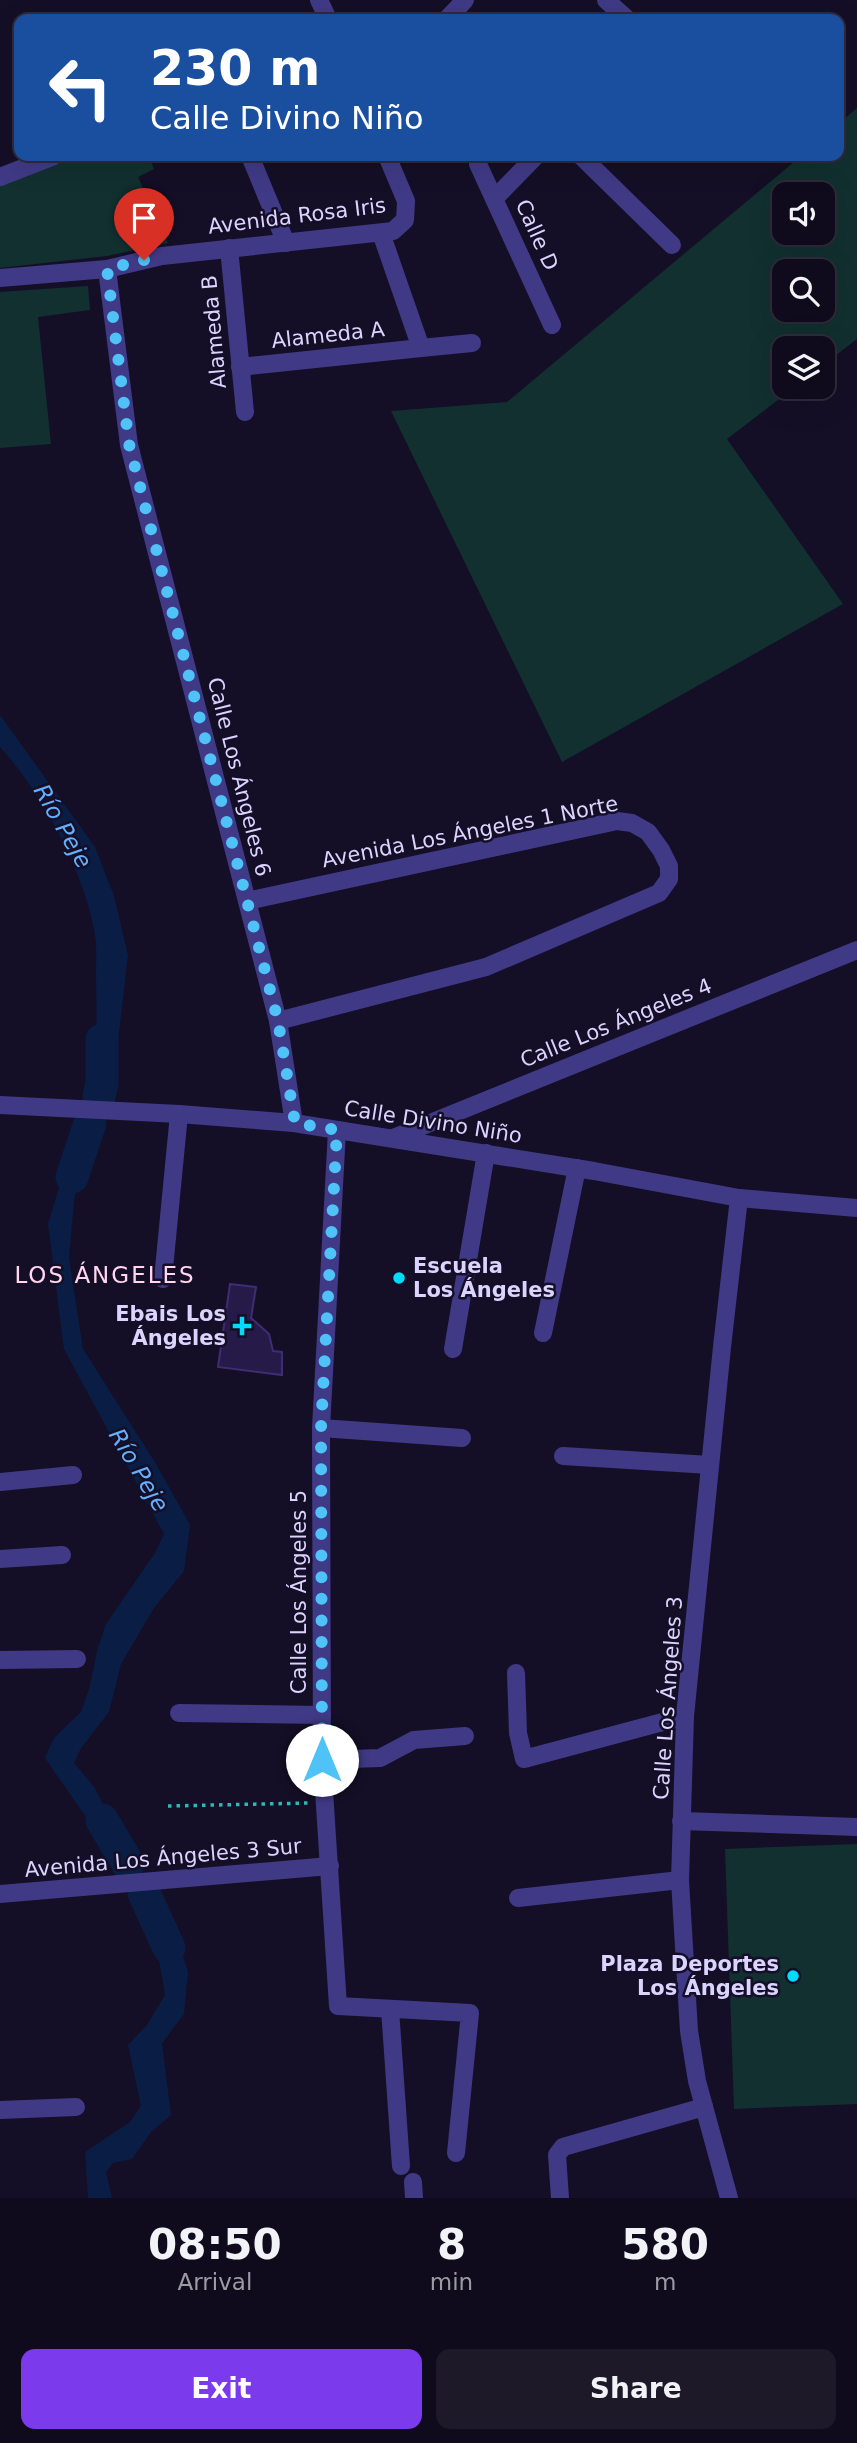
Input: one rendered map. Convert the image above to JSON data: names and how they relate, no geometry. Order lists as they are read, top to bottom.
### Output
{
  "streets": {
    "street": [
      "Avenida Rosa Iris",
      "Calle D",
      "Alameda B",
      "Alameda A",
      "Calle Los Ángeles 6",
      "Avenida Los Ángeles 1 Norte",
      "Calle Los Ángeles 4",
      "Calle Divino Niño",
      "Calle Los Ángeles 5",
      "Calle Los Ángeles 3",
      "Avenida Los Ángeles 3 Sur"
    ]
  },
  "crossings": [
    ["Avenida Rosa Iris", "Alameda B"],
    ["Avenida Rosa Iris", "Alameda A"],
    ["Avenida Rosa Iris", "Calle Los Ángeles 6"],
    ["Alameda B", "Alameda A"],
    ["Calle Los Ángeles 6", "Avenida Los Ángeles 1 Norte"],
    ["Calle Los Ángeles 6", "Calle Divino Niño"],
    ["Calle Los Ángeles 4", "Calle Divino Niño"],
    ["Calle Divino Niño", "Calle Los Ángeles 5"],
    ["Calle Divino Niño", "Calle Los Ángeles 3"],
    ["Calle Los Ángeles 5", "Avenida Los Ángeles 3 Sur"]
  ],
  "districts": ["LOS ÁNGELES"],
  "water": ["Río Peje"],
  "places": {
    "other": ["Escuela Los Ángeles", "Plaza Deportes Los Ángeles"],
    "health": ["Ebais Los Ángeles"]
  },
  "page": {
    "turn": ["230 m", "Calle Divino Niño"],
    "eta": [
      "08:50",
      "Arrival",
      "8",
      "min",
      "580",
      "m"
    ],
    "buttons": ["Exit", "Share"]
  }
}
